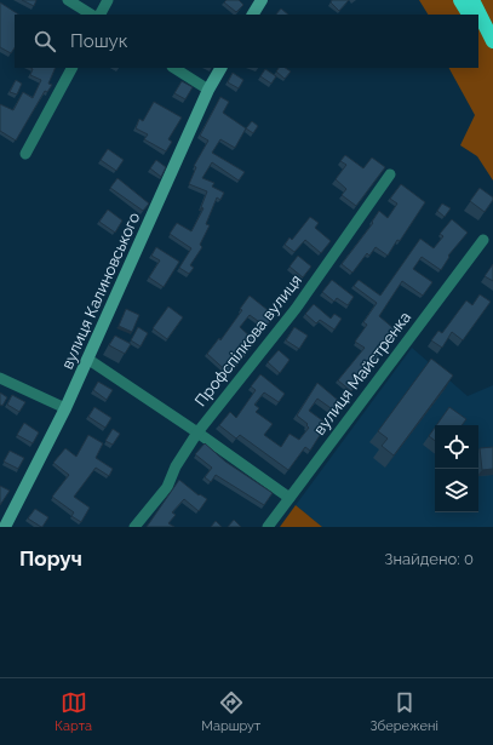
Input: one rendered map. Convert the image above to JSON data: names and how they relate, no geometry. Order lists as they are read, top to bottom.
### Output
{
  "streets": {
    "main road": ["вулиця Калиновського"],
    "street": ["Профспілкова вулиця", "вулиця Майстренка"]
  },
  "page": {
    "search": "Пошук",
    "heading": ["Поруч", "Знайдено: 0"],
    "nav": ["Карта", "Маршрут", "Збережені"]
  }
}
